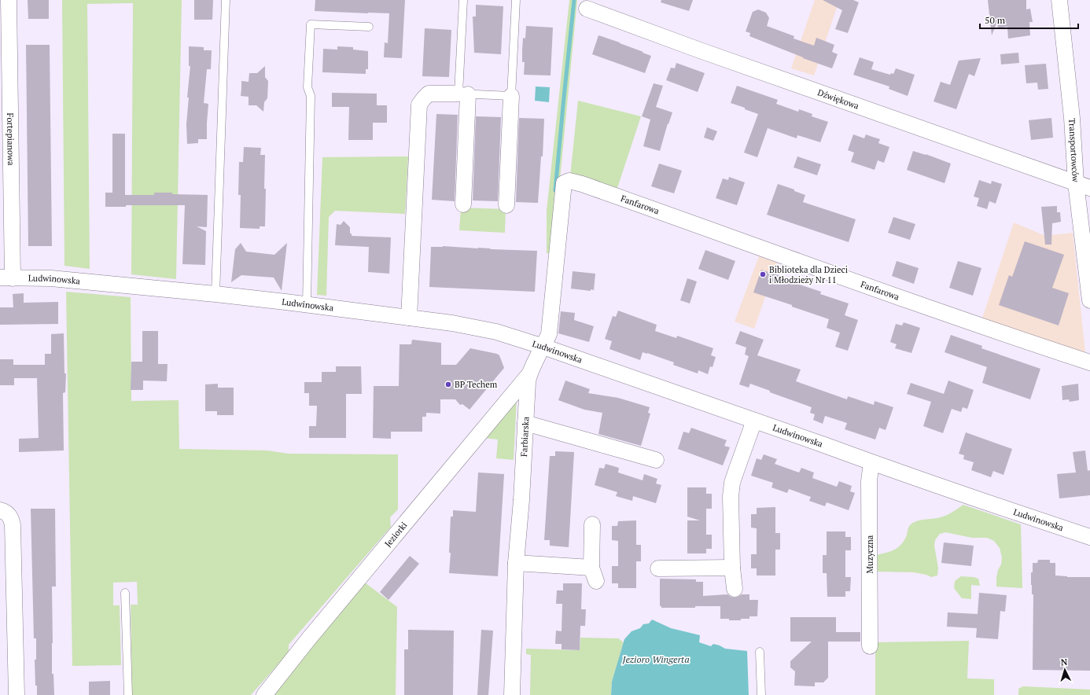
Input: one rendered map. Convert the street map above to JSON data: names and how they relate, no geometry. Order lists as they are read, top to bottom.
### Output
{
  "streets": {
    "street": [
      "Dźwiękowa",
      "Fortepianowa",
      "Transportowców",
      "Fanfarowa",
      "Ludwinowska",
      "Farbiarska",
      "Jeziorki",
      "Muzyczna"
    ]
  },
  "crossings": [
    ["Dźwiękowa", "Transportowców"],
    ["Fortepianowa", "Ludwinowska"],
    ["Fanfarowa", "Farbiarska"],
    ["Ludwinowska", "Farbiarska"],
    ["Ludwinowska", "Muzyczna"],
    ["Farbiarska", "Jeziorki"]
  ],
  "water": ["Jezioro Wingerta"],
  "places": ["Biblioteka dla Dzieci i Młodzieży Nr 11", "BP Techem"],
  "scale_bar": "50 m",
  "north": "top"
}
